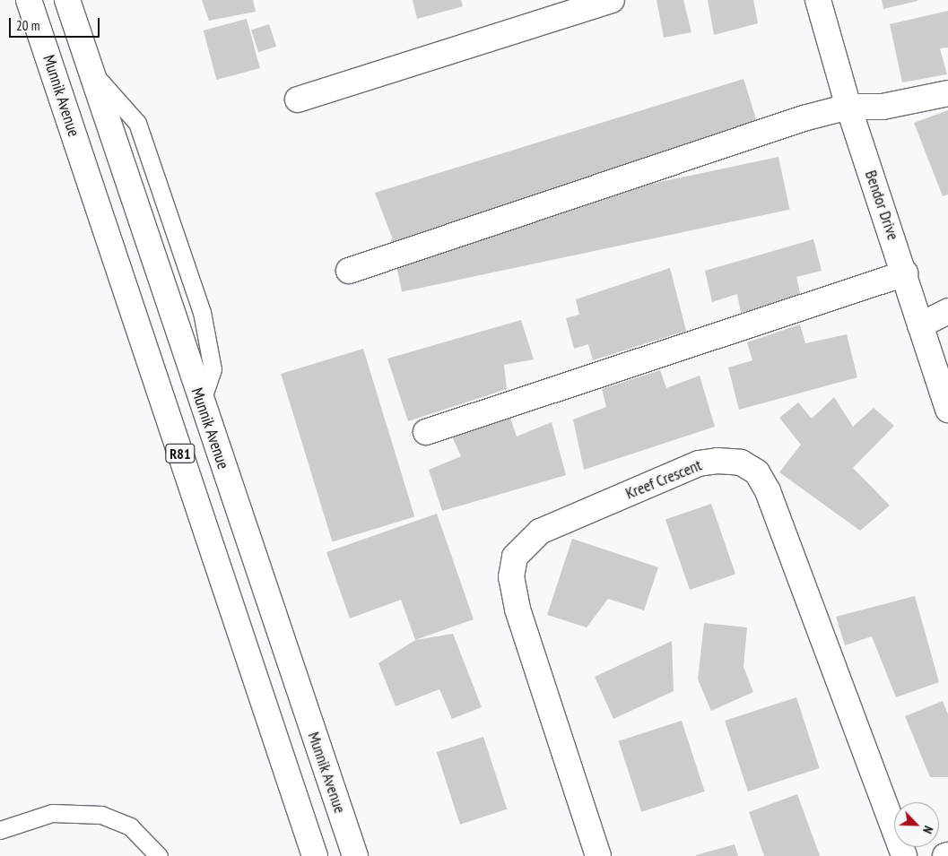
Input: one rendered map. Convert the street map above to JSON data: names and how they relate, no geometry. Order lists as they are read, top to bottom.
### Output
{
  "streets": {
    "street": [
      "Munnik Avenue",
      "Bendor Drive",
      "R81",
      "Kreef Crescent"
    ]
  },
  "scale_bar": "20 m",
  "north": "bottom right"
}
